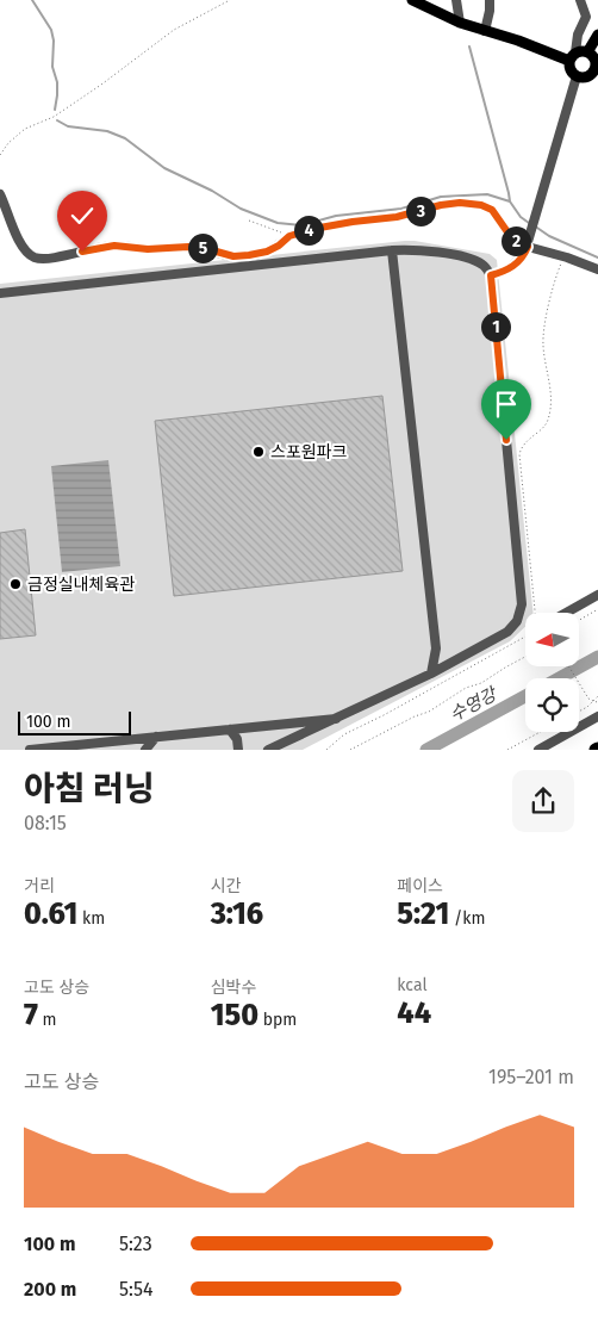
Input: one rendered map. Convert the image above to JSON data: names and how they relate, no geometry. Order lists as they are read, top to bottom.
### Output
{
  "water": ["수영강"],
  "places": ["스포원파크", "금정실내체육관"],
  "scale_bar": "100 m",
  "north": "left",
  "page": {
    "pins": [
      "3",
      "4",
      "2",
      "5",
      "1"
    ],
    "scale": "100 m",
    "heading": ["아침 러닝", "08:15"],
    "stats": [
      ["거리", "0.61 km"],
      ["시간", "3:16"],
      ["페이스", "5:21 /km"],
      ["고도 상승", "7 m"],
      ["심박수", "150 bpm"],
      ["kcal", "44"]
    ],
    "chart": ["고도 상승", "195–201 m"],
    "list": [
      {
        "name": "100 m",
        "note": "5:23"
      },
      {
        "name": "200 m",
        "note": "5:54"
      }
    ]
  }
}
